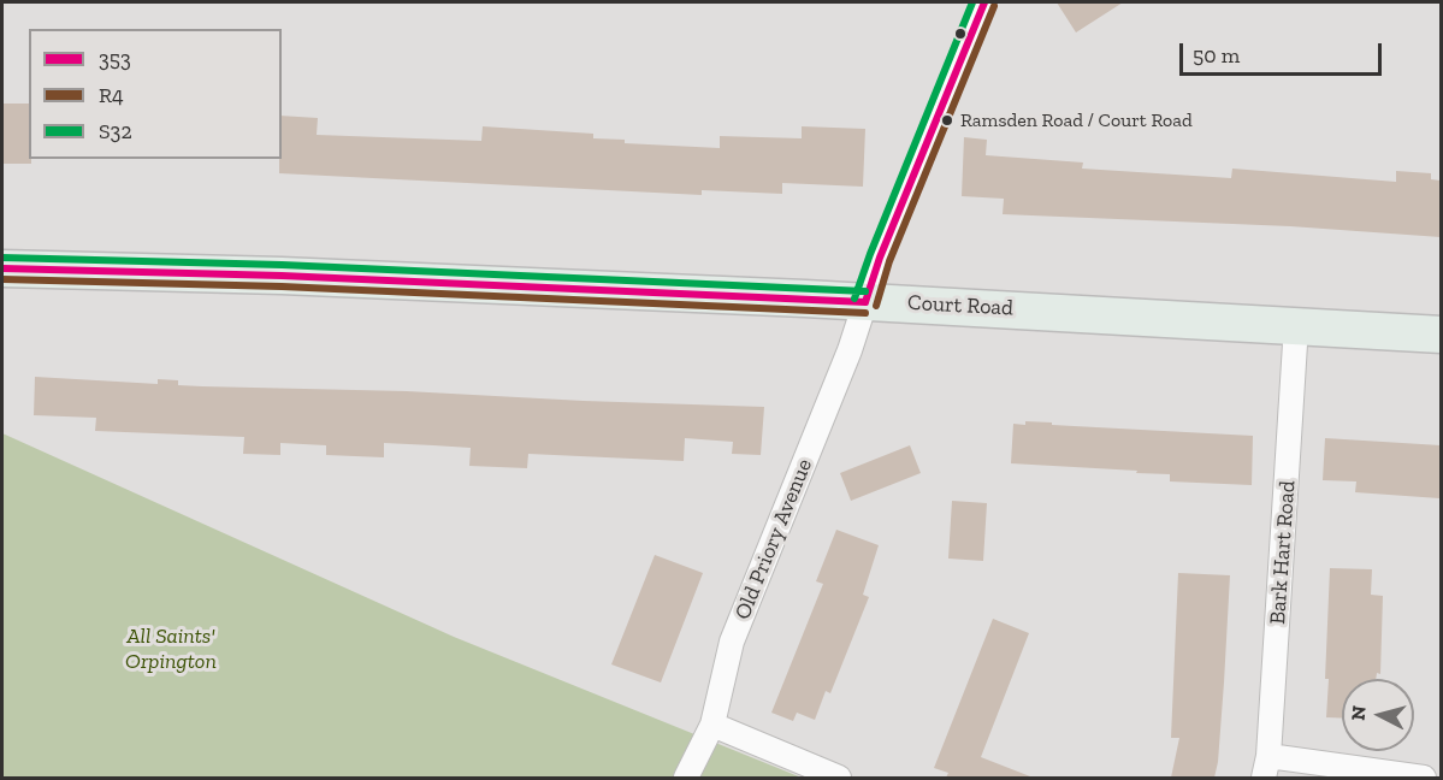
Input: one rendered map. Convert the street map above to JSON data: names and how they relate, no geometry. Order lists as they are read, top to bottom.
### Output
{
  "streets": {
    "main road": ["Court Road"],
    "street": ["Old Priory Avenue", "Bark Hart Road"]
  },
  "crossings": [
    ["Court Road", "Old Priory Avenue"],
    ["Court Road", "Bark Hart Road"]
  ],
  "parks": ["All Saints' Orpington"],
  "places": ["Ramsden Road / Court Road"],
  "lines": ["transit line 353", "transit line S32", "transit line R4"],
  "legend": ["353", "R4", "S32"],
  "scale_bar": "50 m",
  "north": "left"
}
